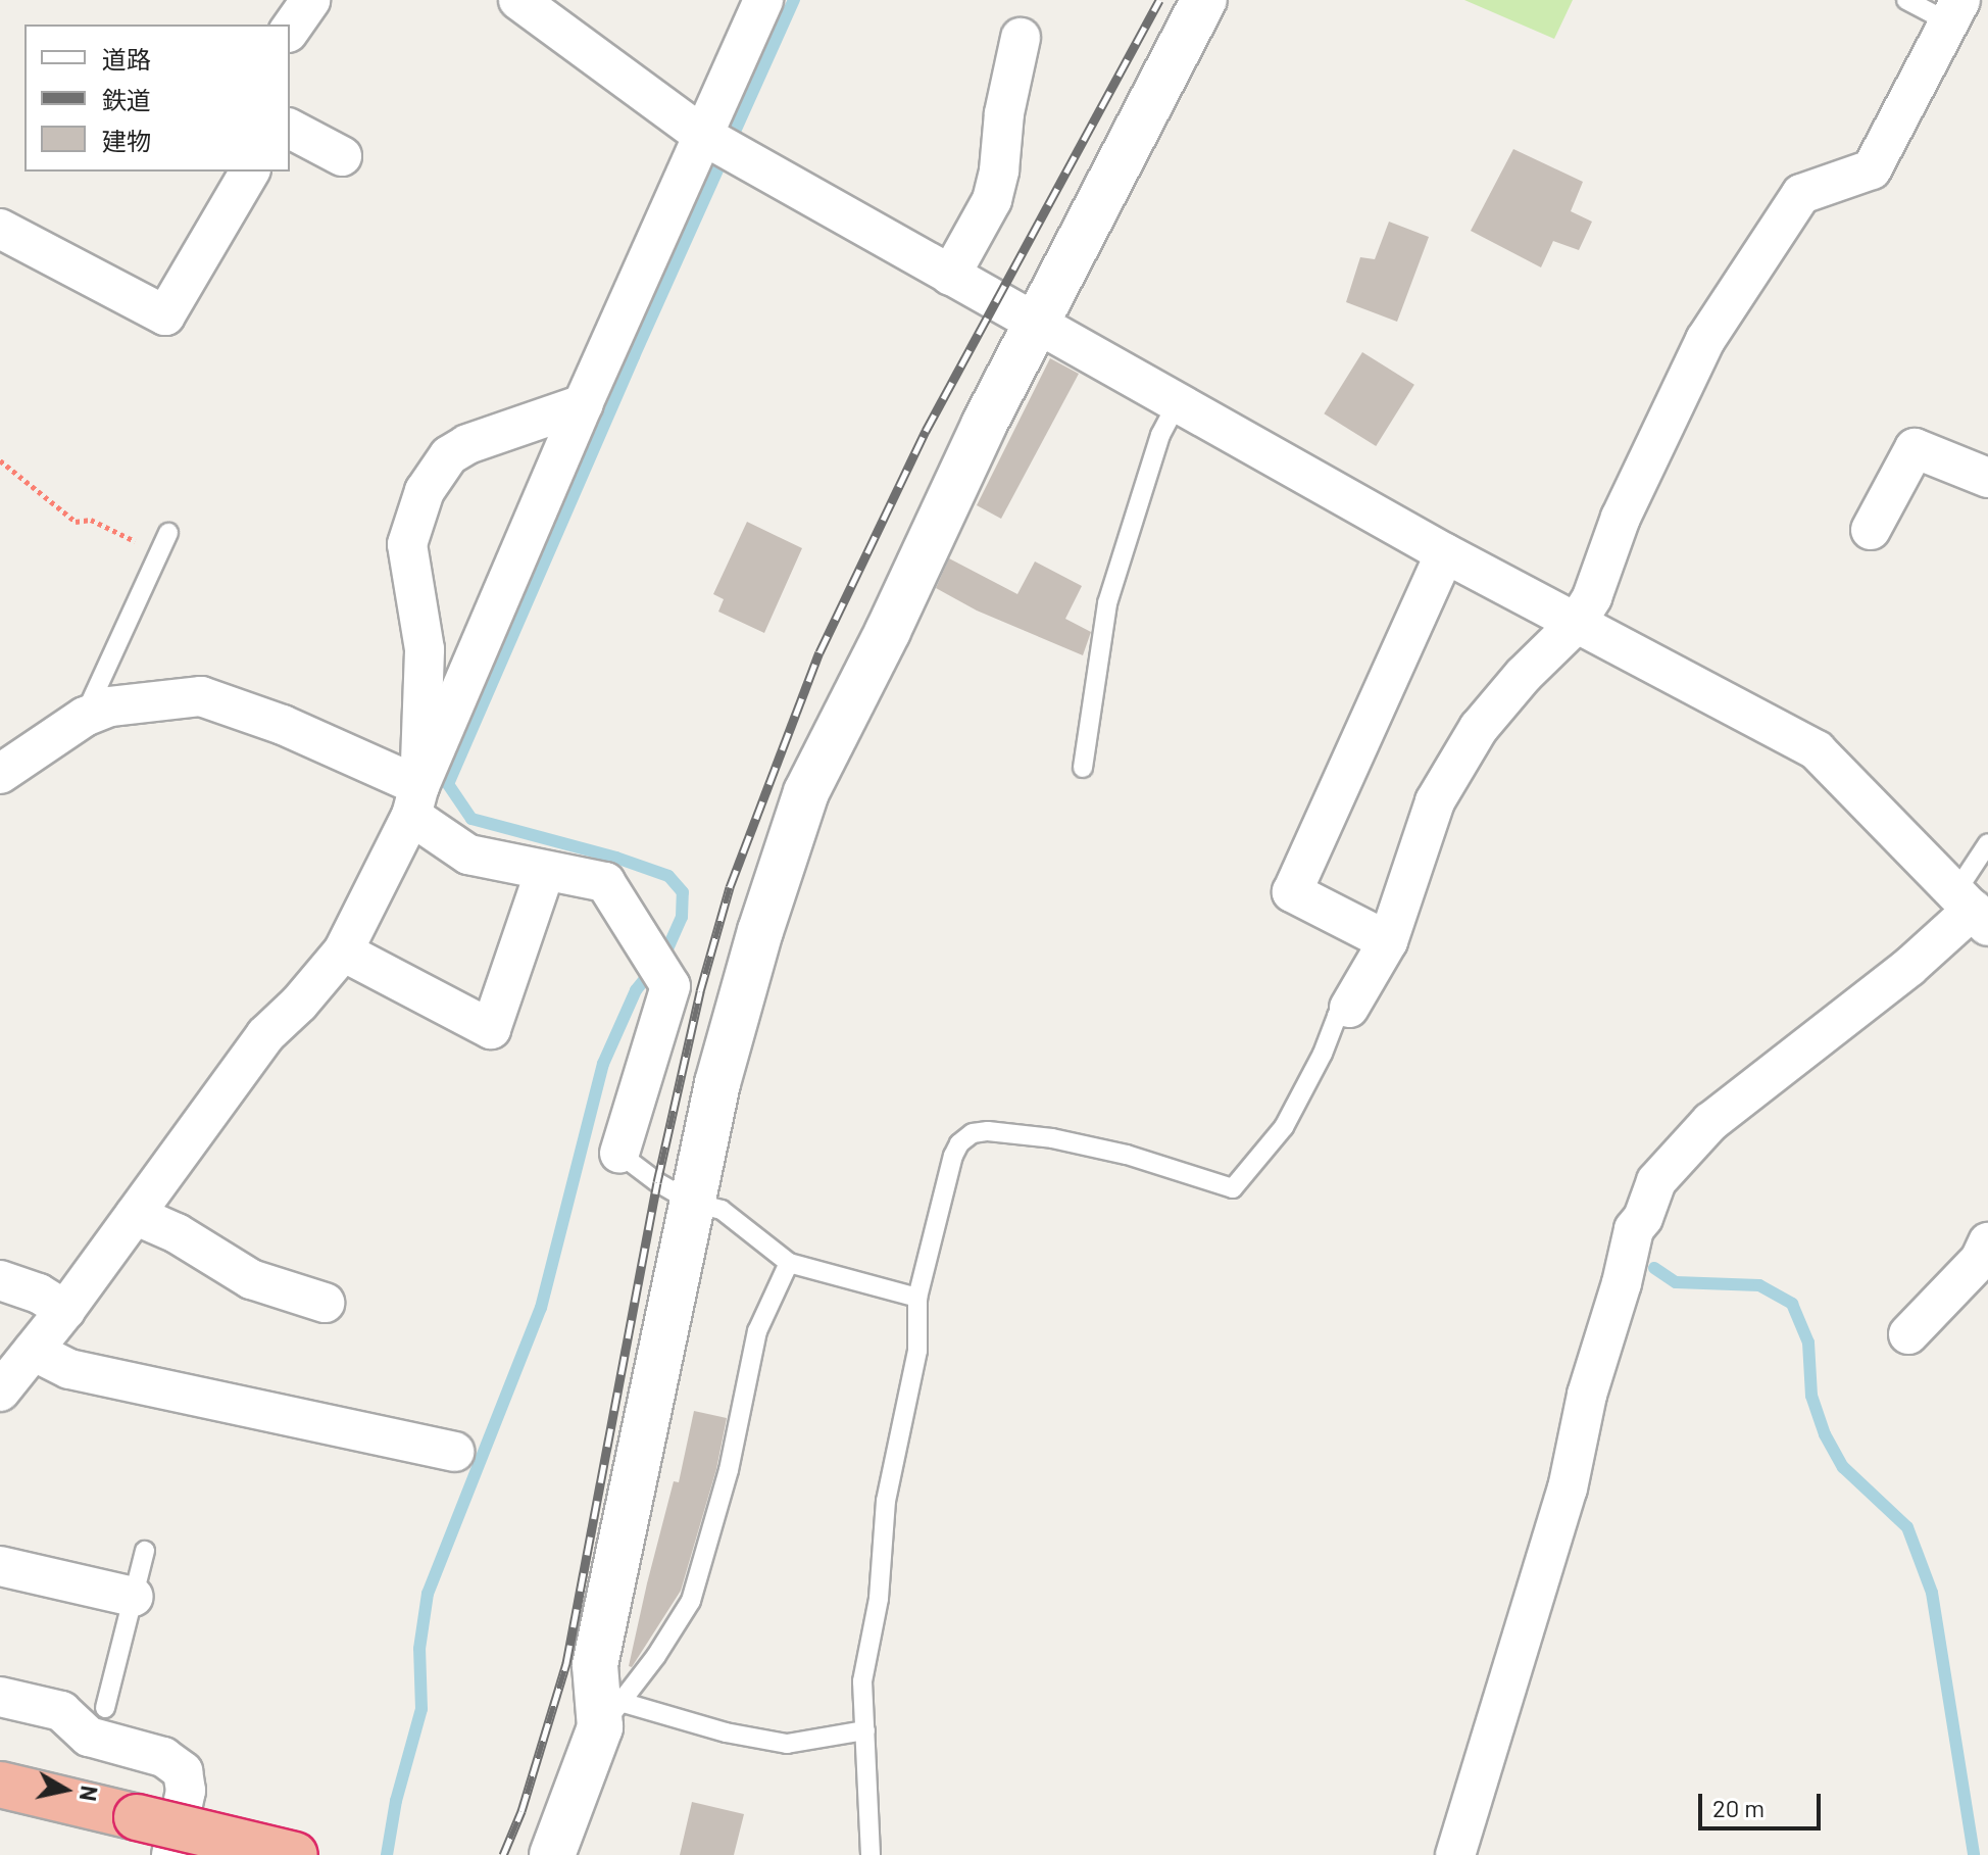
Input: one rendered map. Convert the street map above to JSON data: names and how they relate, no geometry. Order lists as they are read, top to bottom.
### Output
{
  "legend": ["道路", "鉄道", "建物"],
  "scale_bar": "20 m",
  "north": "right"
}
